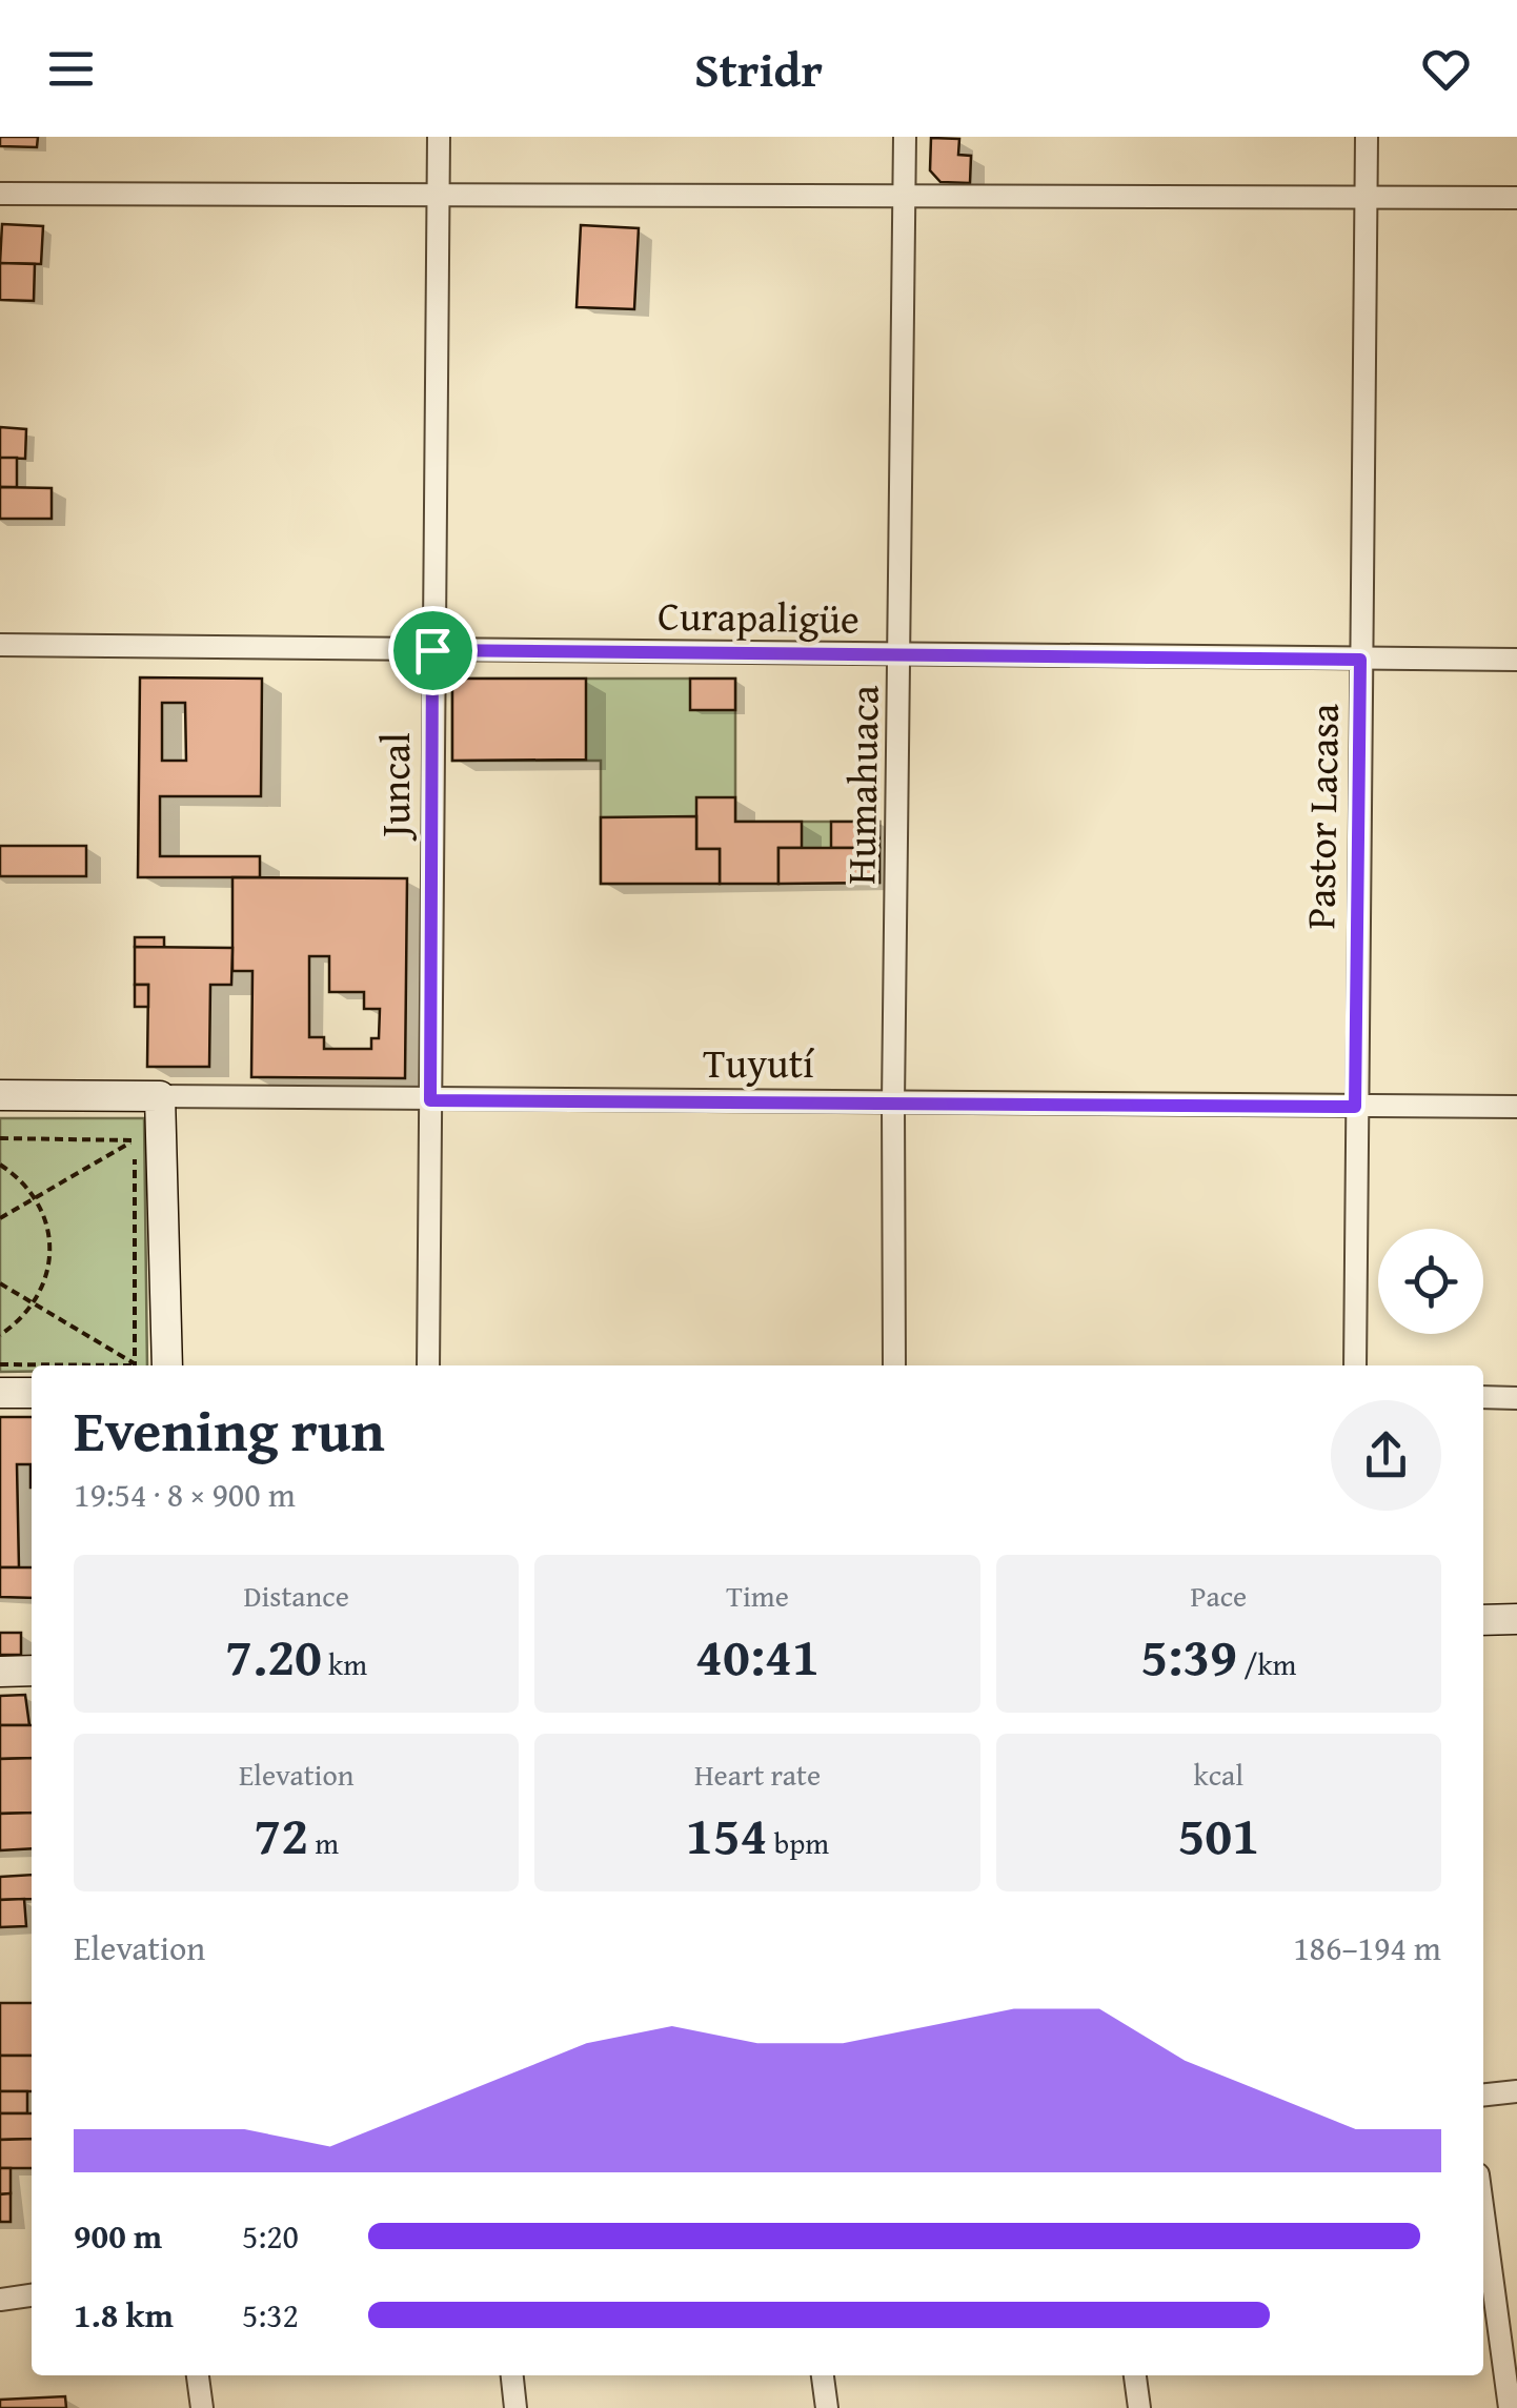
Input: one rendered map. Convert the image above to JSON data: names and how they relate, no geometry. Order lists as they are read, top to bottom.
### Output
{
  "streets": {
    "street": [
      "Curapaligüe",
      "Juncal",
      "Humahuaca",
      "Pastor Lacasa",
      "Tuyutí"
    ]
  },
  "crossings": [
    ["Curapaligüe", "Juncal"],
    ["Curapaligüe", "Humahuaca"],
    ["Curapaligüe", "Pastor Lacasa"],
    ["Juncal", "Tuyutí"],
    ["Humahuaca", "Tuyutí"],
    ["Pastor Lacasa", "Tuyutí"]
  ],
  "page": {
    "header": "Stridr",
    "heading": ["Evening run", "19:54 · 8 × 900 m"],
    "stats": [
      ["Distance", "7.20 km"],
      ["Time", "40:41"],
      ["Pace", "5:39 /km"],
      ["Elevation", "72 m"],
      ["Heart rate", "154 bpm"],
      ["kcal", "501"]
    ],
    "chart": ["Elevation", "186–194 m"],
    "list": [
      {
        "name": "900 m",
        "note": "5:20"
      },
      {
        "name": "1.8 km",
        "note": "5:32"
      }
    ]
  }
}
